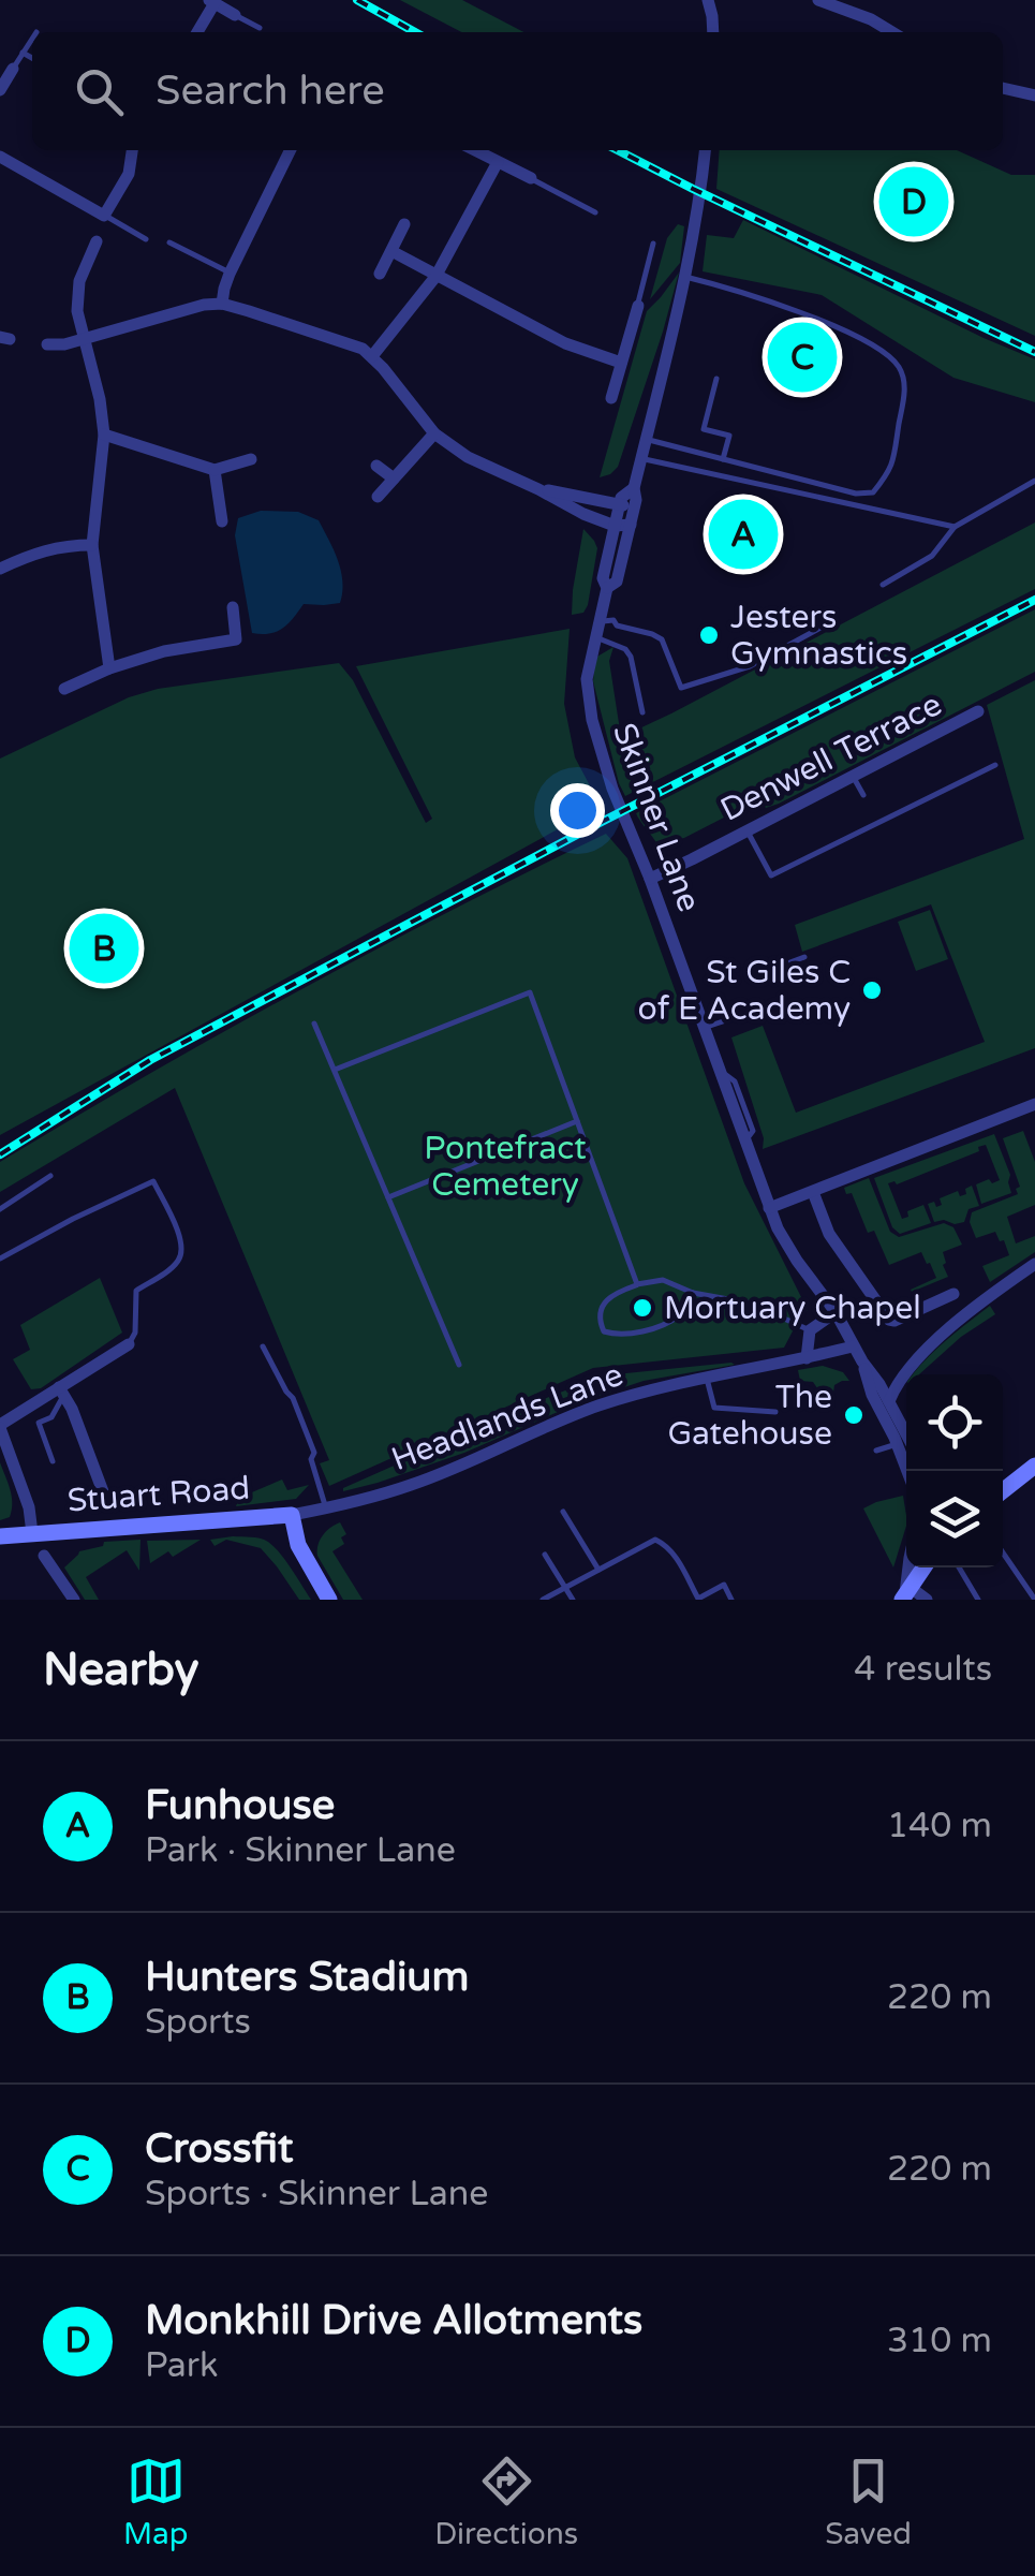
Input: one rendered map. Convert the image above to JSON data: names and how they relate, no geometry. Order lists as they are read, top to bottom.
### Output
{
  "streets": {
    "street": [
      "Denwell Terrace",
      "Skinner Lane",
      "Headlands Lane",
      "Stuart Road"
    ]
  },
  "crossings": [
    ["Denwell Terrace", "Skinner Lane"],
    ["Skinner Lane", "Headlands Lane"],
    ["Headlands Lane", "Stuart Road"]
  ],
  "parks": ["Pontefract Cemetery"],
  "places": [
    "Jesters Gymnastics",
    "St Giles C of E Academy",
    "Mortuary Chapel",
    "The Gatehouse"
  ],
  "page": {
    "search": "Search here",
    "pins": [
      "D",
      "C",
      "A",
      "B"
    ],
    "heading": ["Nearby", "4 results"],
    "list": [
      {
        "mark": "A",
        "name": "Funhouse",
        "note": "Park · Skinner Lane",
        "value": "140 m"
      },
      {
        "mark": "B",
        "name": "Hunters Stadium",
        "note": "Sports",
        "value": "220 m"
      },
      {
        "mark": "C",
        "name": "Crossfit",
        "note": "Sports · Skinner Lane",
        "value": "220 m"
      },
      {
        "mark": "D",
        "name": "Monkhill Drive Allotments",
        "note": "Park",
        "value": "310 m"
      }
    ],
    "nav": ["Map", "Directions", "Saved"]
  }
}
